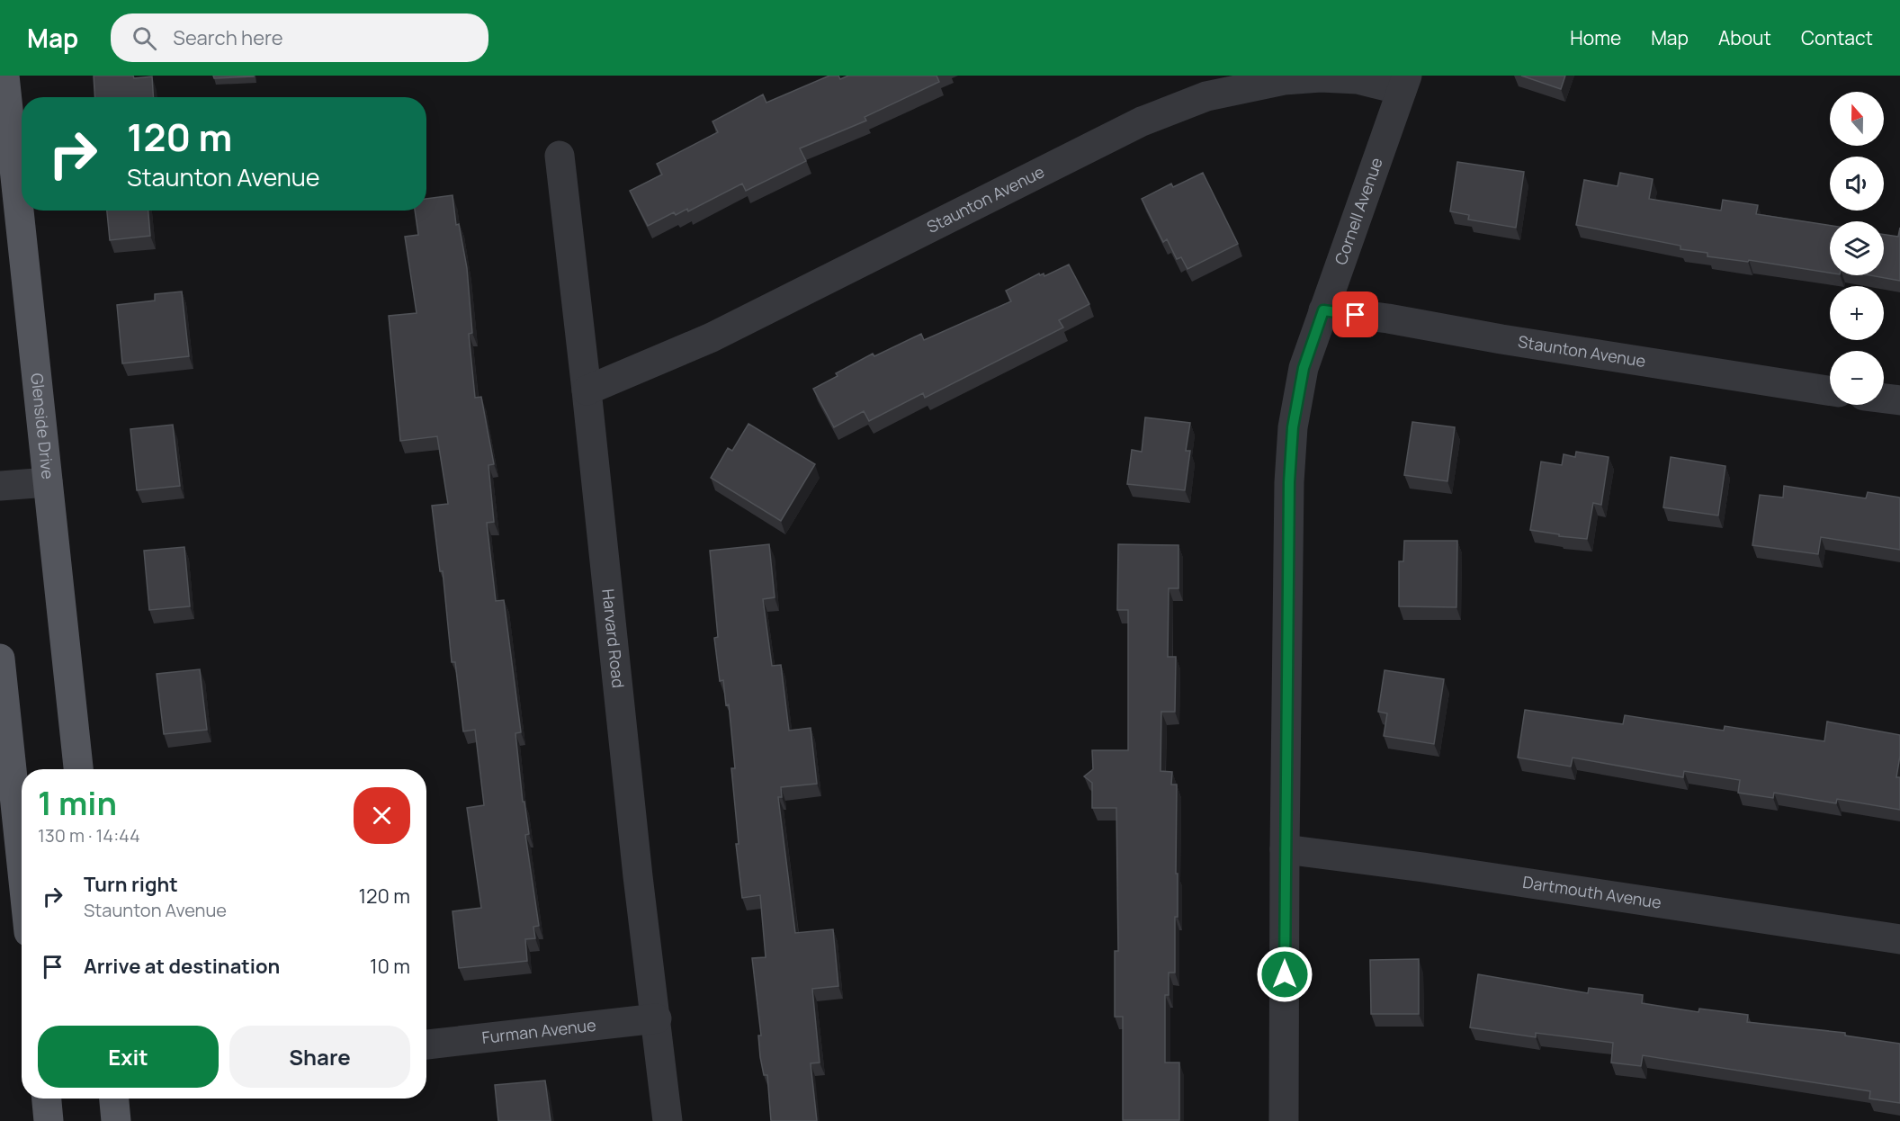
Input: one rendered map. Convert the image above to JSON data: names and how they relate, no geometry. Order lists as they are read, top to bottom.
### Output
{
  "streets": {
    "main road": ["Glenside Drive"],
    "street": [
      "Staunton Avenue",
      "Cornell Avenue",
      "Harvard Road",
      "Dartmouth Avenue",
      "Furman Avenue"
    ]
  },
  "crossings": [
    ["Staunton Avenue", "Cornell Avenue"],
    ["Staunton Avenue", "Harvard Road"],
    ["Cornell Avenue", "Dartmouth Avenue"],
    ["Harvard Road", "Furman Avenue"]
  ],
  "north": "top",
  "page": {
    "header": "Map",
    "search": "Search here",
    "nav": [
      "Home",
      "Map",
      "About",
      "Contact"
    ],
    "map_buttons": ["+", "−"],
    "turn": ["120 m", "Staunton Avenue"],
    "heading": ["1 min", "130 m · 14:44"],
    "list": [
      {
        "name": "Turn right",
        "note": "Staunton Avenue",
        "value": "120 m"
      },
      {
        "name": "Arrive at destination",
        "value": "10 m"
      }
    ],
    "buttons": ["Exit", "Share"]
  }
}
